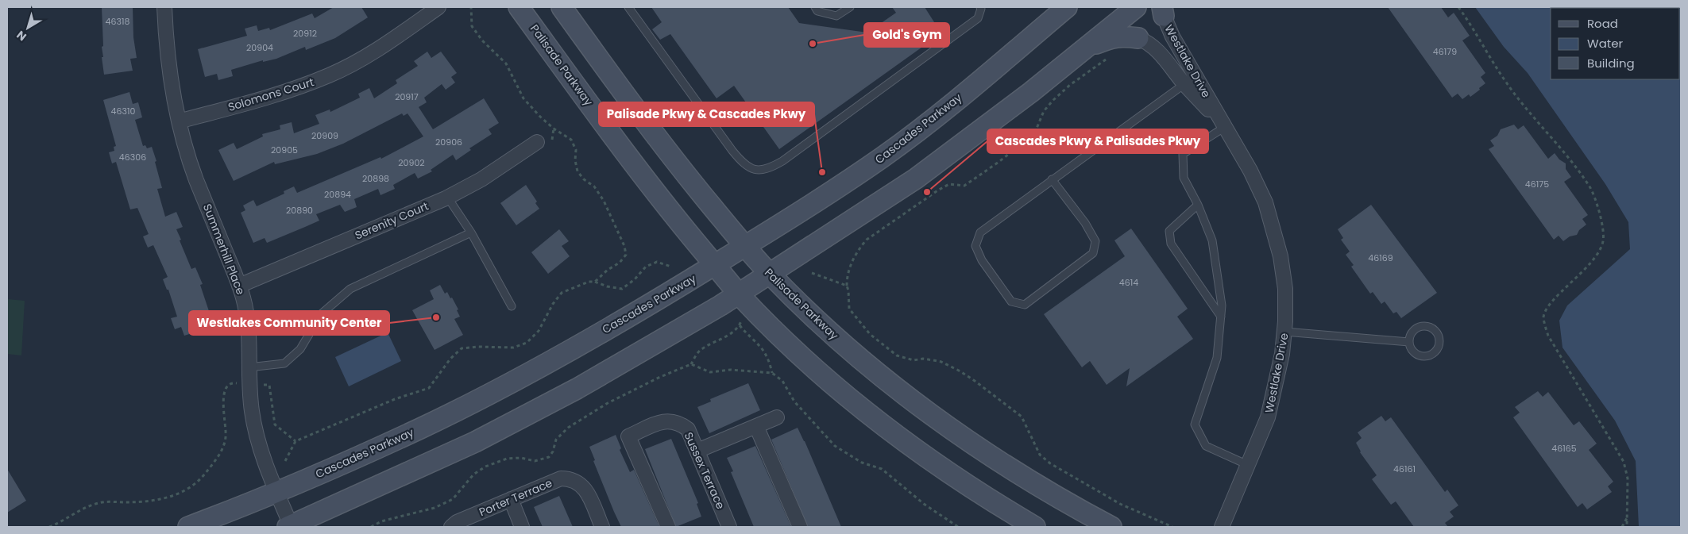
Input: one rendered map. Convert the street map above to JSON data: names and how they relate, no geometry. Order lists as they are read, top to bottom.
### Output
{
  "streets": {
    "main road": ["Palisade Parkway", "Cascades Parkway"],
    "street": [
      "Westlake Drive",
      "Solomons Court",
      "Serenity Court",
      "Summerhill Place",
      "Sussex Terrace",
      "Porter Terrace"
    ]
  },
  "crossings": [
    ["Palisade Parkway", "Cascades Parkway"],
    ["Solomons Court", "Summerhill Place"],
    ["Cascades Parkway", "Summerhill Place"],
    ["Serenity Court", "Summerhill Place"]
  ],
  "places": [
    "Gold's Gym",
    "Palisade Pkwy & Cascades Pkwy",
    "Cascades Pkwy & Palisades Pkwy",
    "Westlakes Community Center"
  ],
  "house_numbers": [
    "46318",
    "20912",
    "20904",
    "46179",
    "20917",
    "46310",
    "20909",
    "20906",
    "20905",
    "46306",
    "20902",
    "20898",
    "46175",
    "20894",
    "20890",
    "46169",
    "4614",
    "46165",
    "46161"
  ],
  "legend": ["Road", "Water", "Building"],
  "north": "bottom left"
}
